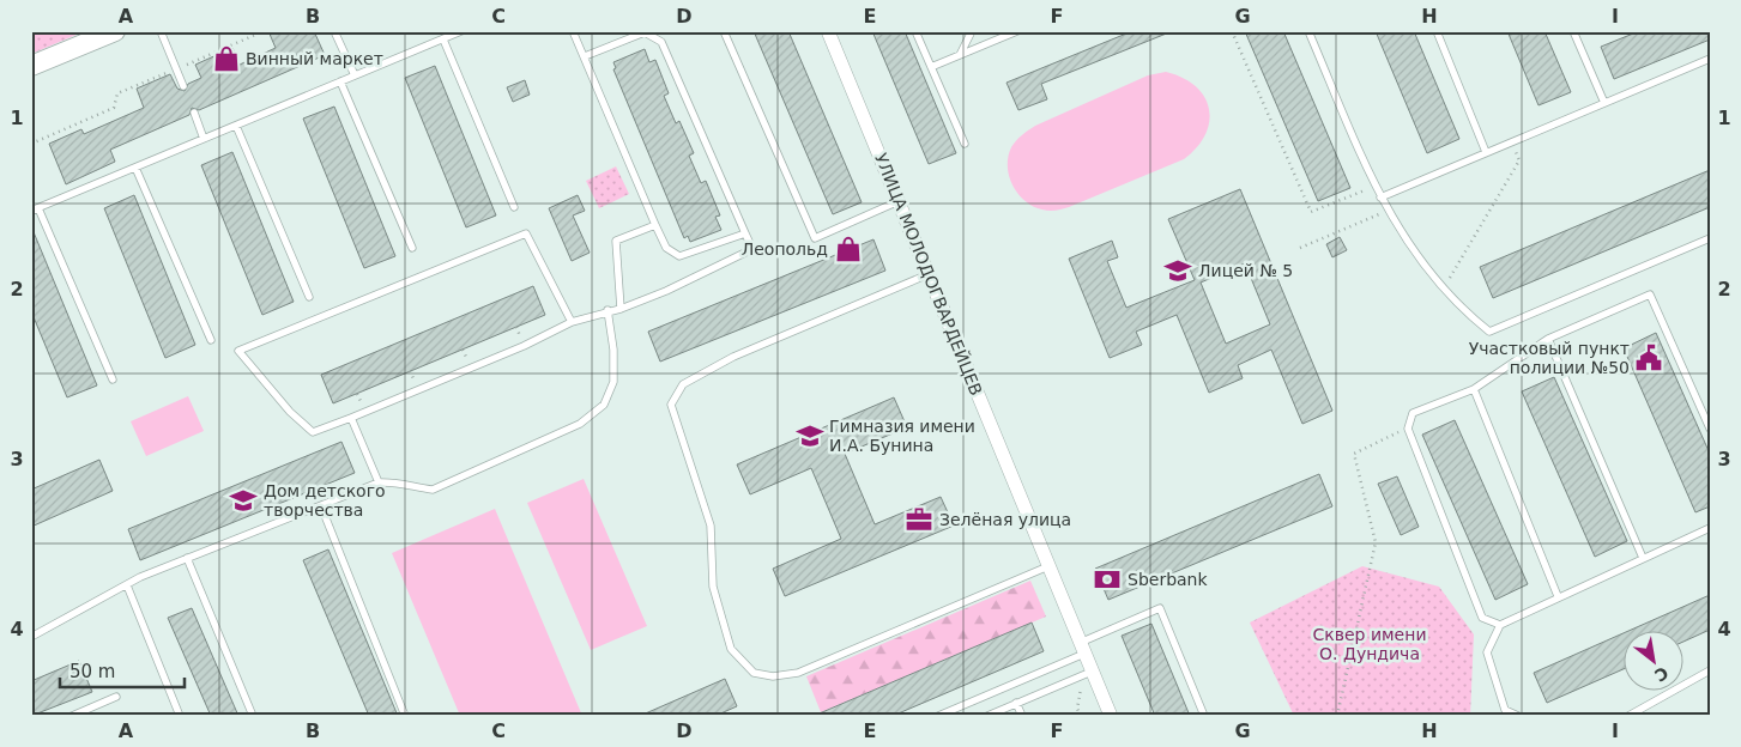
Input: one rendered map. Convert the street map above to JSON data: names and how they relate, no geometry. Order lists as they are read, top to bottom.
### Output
{
  "streets": {
    "street": ["УЛИЦА МОЛОДОГВАРДЕЙЦЕВ"]
  },
  "parks": ["Сквер имени О. Дундича"],
  "places": {
    "shop": ["Винный маркет", "Леопольд"],
    "school or university": ["Лицей № 5", "Гимназия имени И.А. Бунина", "Дом детского творчества"],
    "public building": ["Участковый пункт полиции №50"],
    "office": ["Зелёная улица"],
    "bank": ["Sberbank"]
  },
  "scale_bar": "50 m",
  "north": "bottom right",
  "grid": {
    "columns": [
      "A",
      "B",
      "C",
      "D",
      "E",
      "F",
      "G",
      "H",
      "I"
    ],
    "rows": [
      "1",
      "2",
      "3",
      "4"
    ]
  }
}
